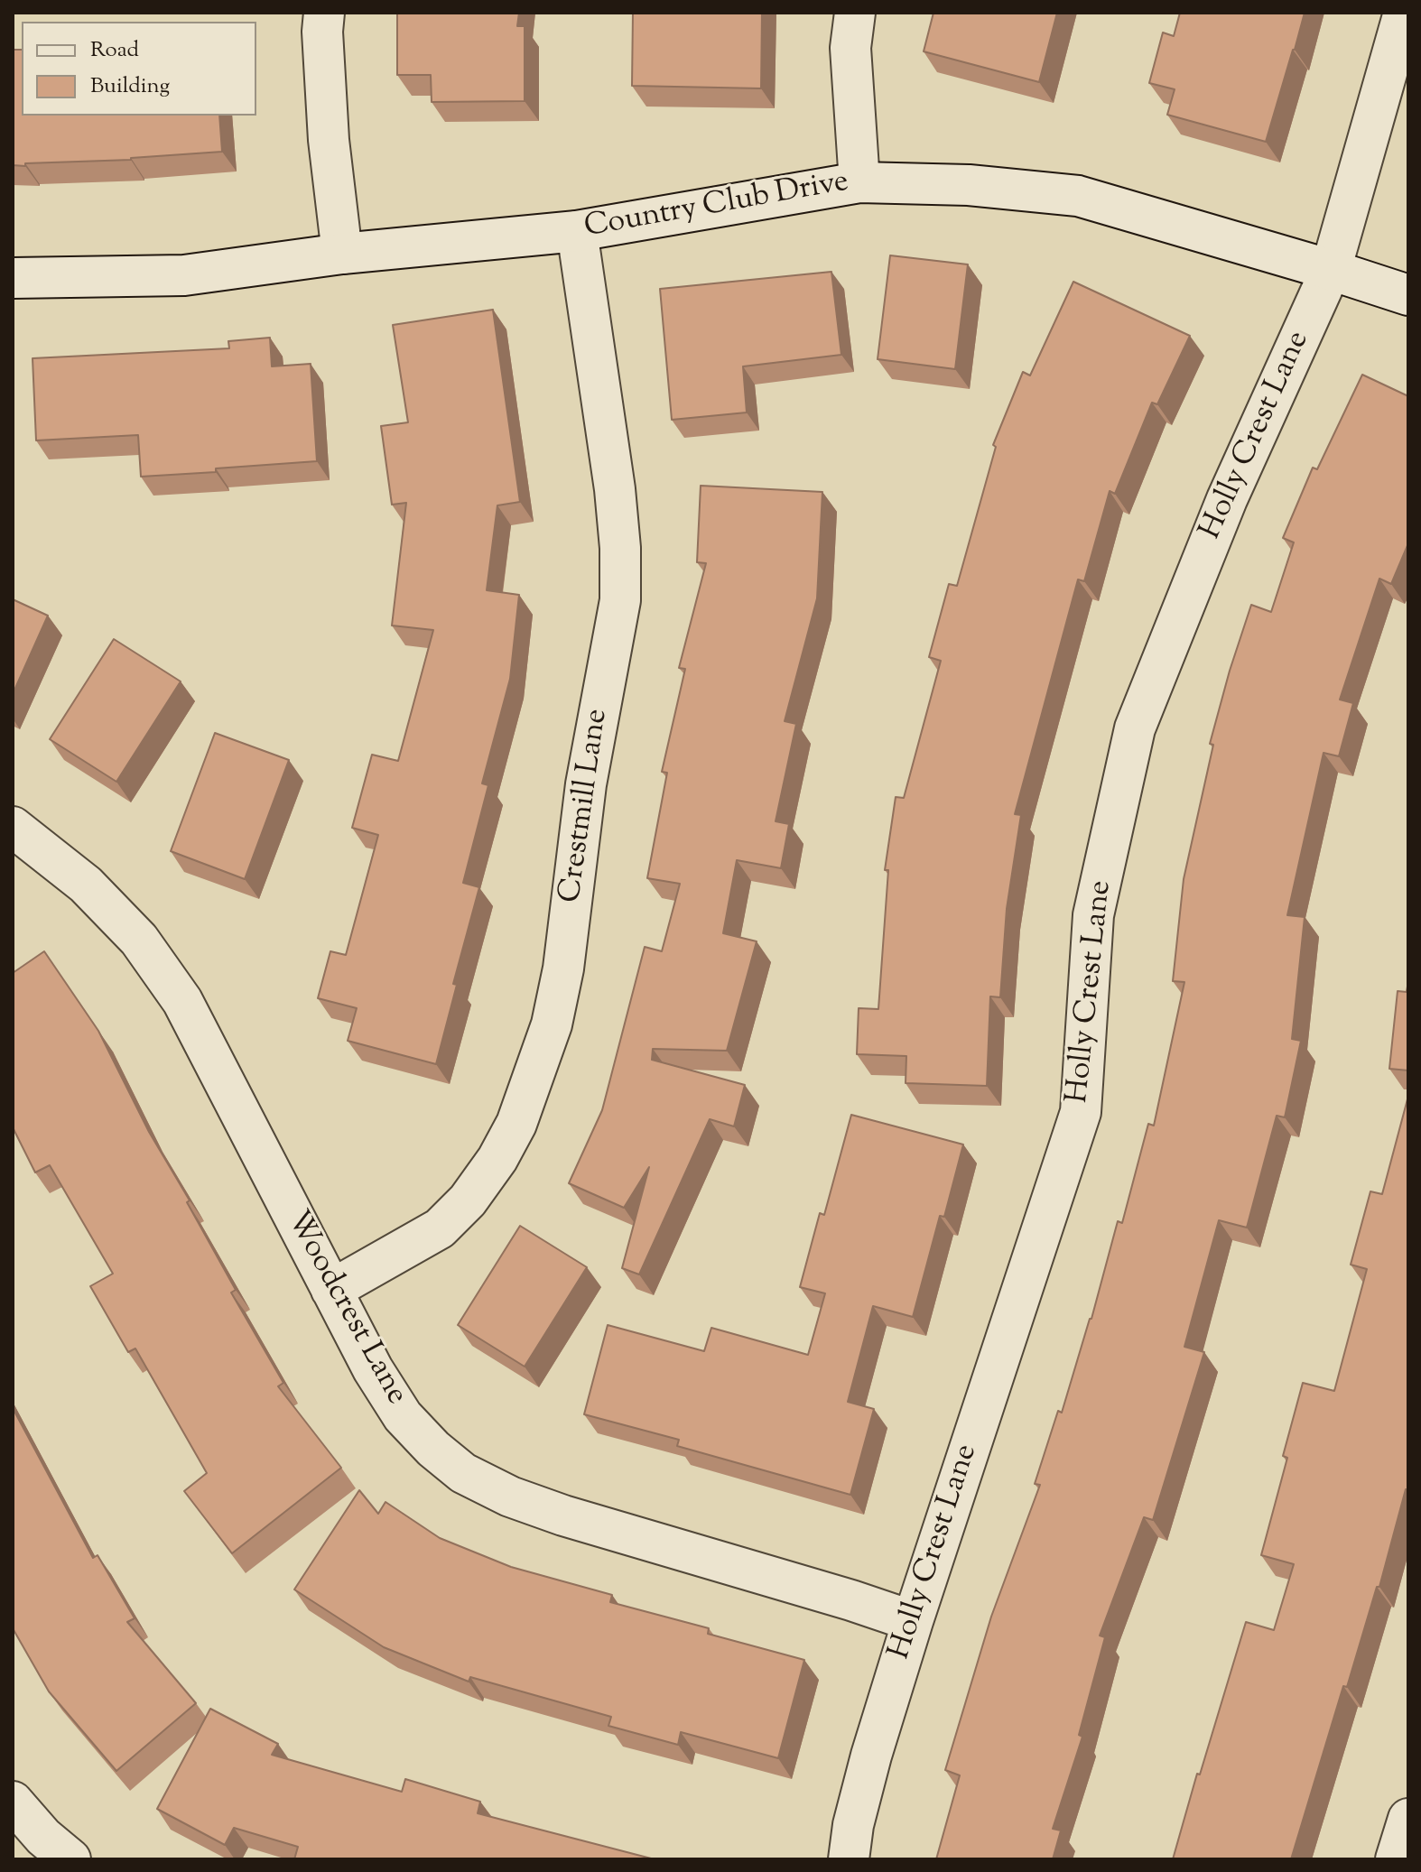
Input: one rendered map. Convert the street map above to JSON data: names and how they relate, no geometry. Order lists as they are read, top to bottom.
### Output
{
  "streets": {
    "street": [
      "Country Club Drive",
      "Holly Crest Lane",
      "Crestmill Lane",
      "Woodcrest Lane"
    ]
  },
  "crossings": [
    ["Country Club Drive", "Holly Crest Lane"],
    ["Country Club Drive", "Crestmill Lane"],
    ["Holly Crest Lane", "Woodcrest Lane"],
    ["Crestmill Lane", "Woodcrest Lane"]
  ],
  "legend": ["Road", "Building"]
}
